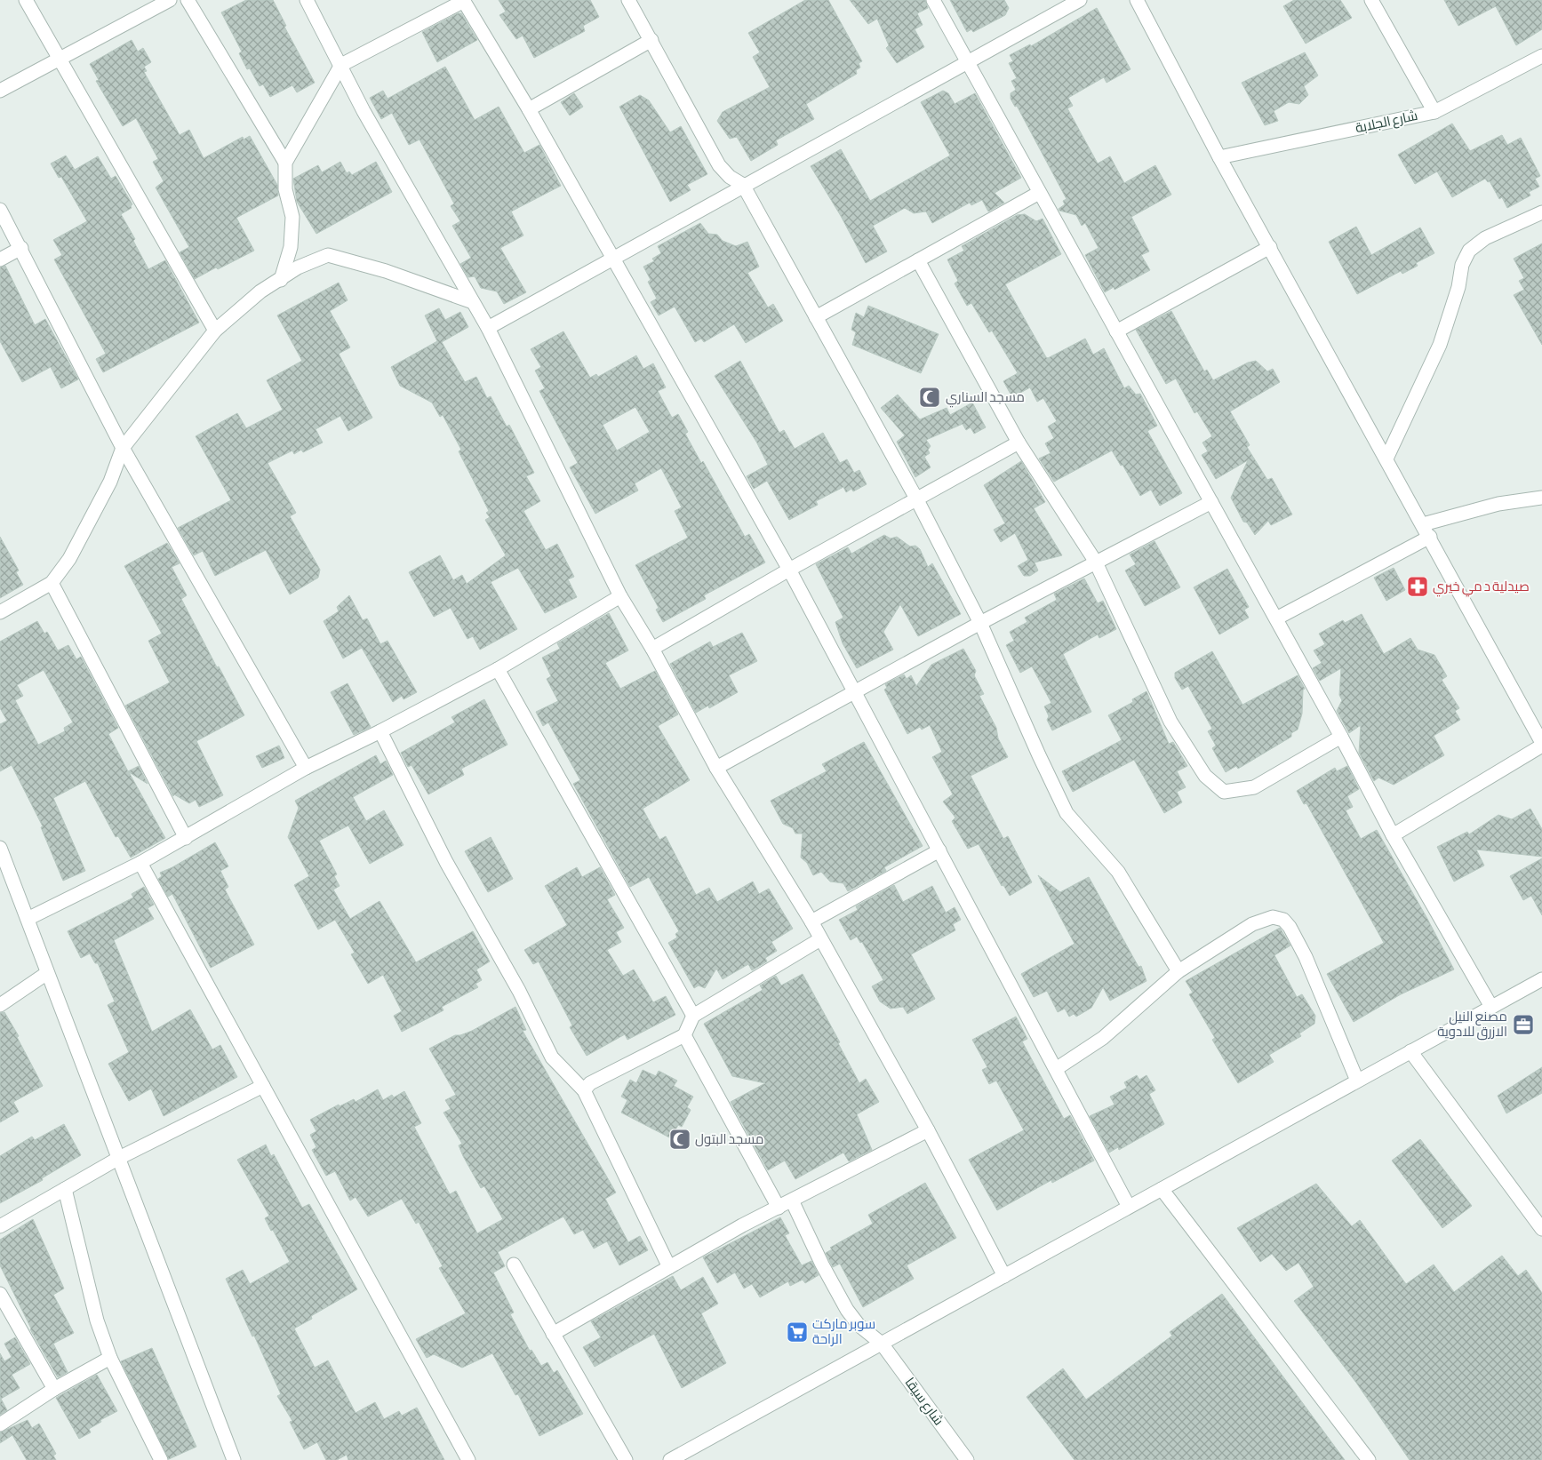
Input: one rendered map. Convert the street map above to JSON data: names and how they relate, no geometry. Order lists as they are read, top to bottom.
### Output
{
  "streets": {
    "street": ["شارع الجلابة", "شارع سيقا"]
  },
  "places": {
    "mosque": ["مسجد السناري", "مسجد البتول"],
    "pharmacy": ["صيدلية د مي خيري"],
    "office": ["مصنع النيل الازرق للادوية"],
    "supermarket": ["سوبر ماركت الراحة"]
  }
}
